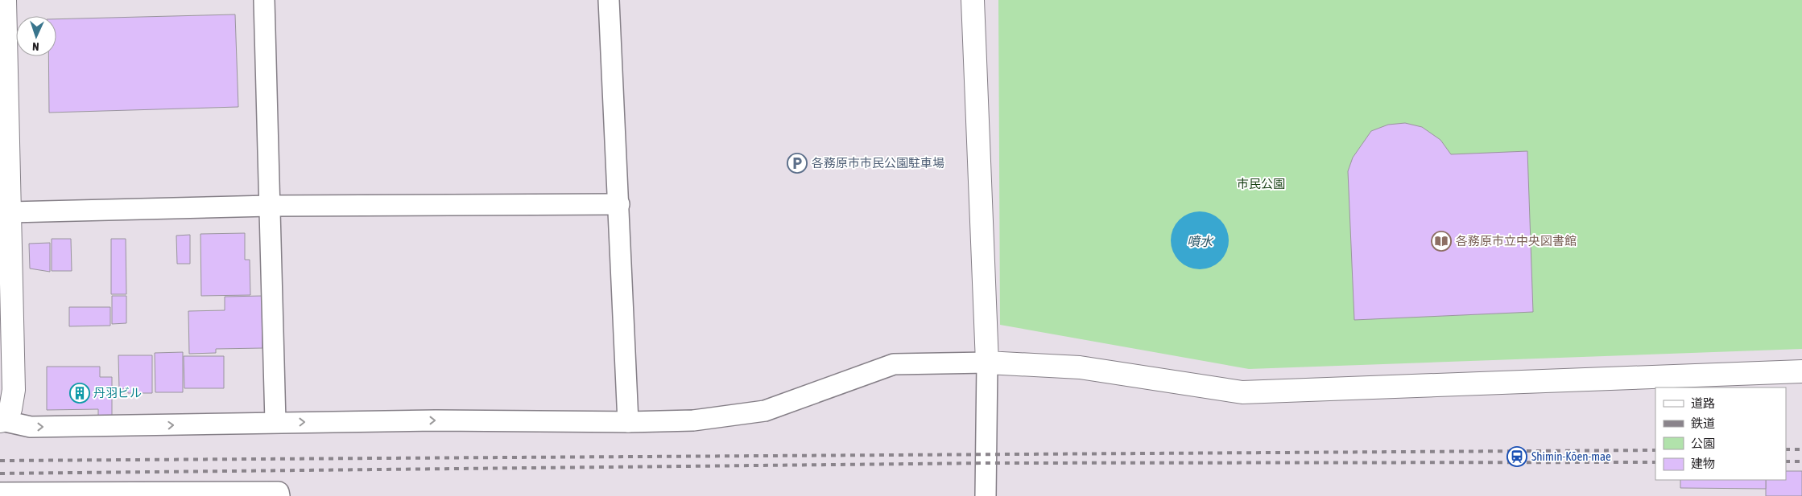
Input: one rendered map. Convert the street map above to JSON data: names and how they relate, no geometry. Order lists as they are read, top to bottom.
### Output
{
  "water": ["噴水"],
  "parks": ["市民公園"],
  "places": {
    "parking": ["各務原市市民公園駐車場"],
    "library": ["各務原市立中央図書館"],
    "building": ["丹羽ビル"],
    "station": ["Shimin-Kōen-mae"]
  },
  "legend": [
    "道路",
    "鉄道",
    "公園",
    "建物"
  ],
  "north": "bottom"
}
